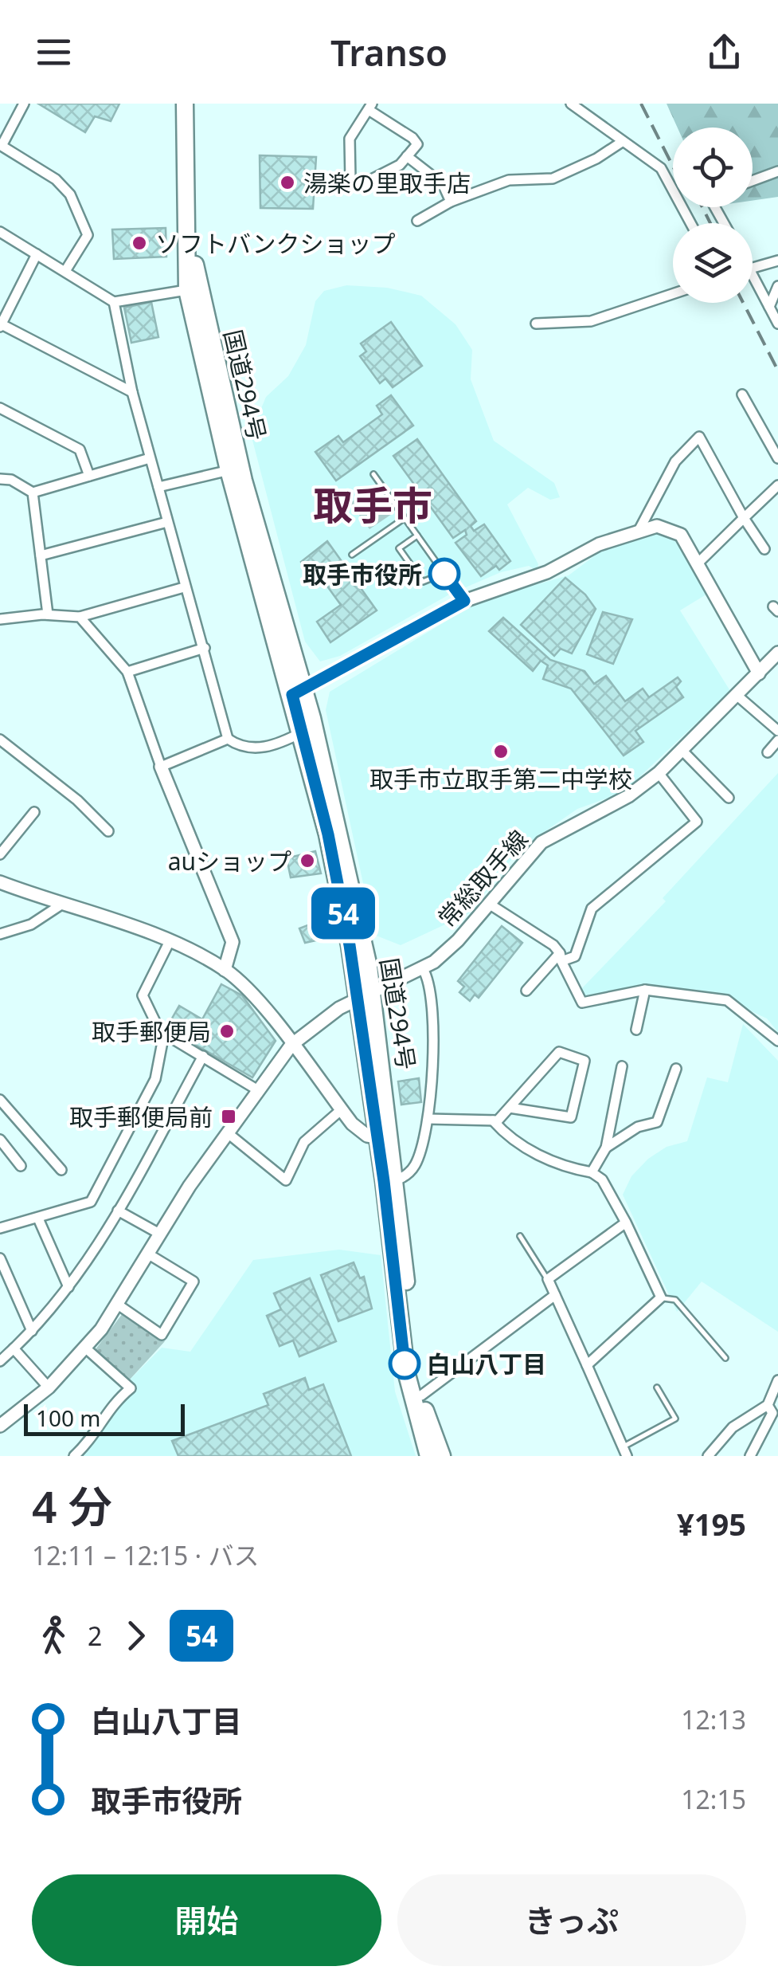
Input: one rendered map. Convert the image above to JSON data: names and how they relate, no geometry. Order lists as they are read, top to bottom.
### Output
{
  "streets": {
    "highway": ["国道294号"],
    "street": ["常総取手線"]
  },
  "crossings": [
    ["国道294号", "常総取手線"]
  ],
  "districts": ["取手市"],
  "places": {
    "other": [
      "湯楽の里取手店",
      "ソフトバンクショップ",
      "取手市役所",
      "取手市立取手第二中学校",
      "auショップ",
      "取手郵便局",
      "白山八丁目"
    ],
    "transit": ["取手郵便局前"]
  },
  "lines": ["bus line 54"],
  "scale_bar": "100 m",
  "page": {
    "header": "Transo",
    "on_map": "54",
    "scale": "100 m",
    "heading": ["4 分", "12:11 – 12:15 · バス", "¥195"],
    "legs": ["2", "54"],
    "list": [
      {
        "name": "白山八丁目",
        "value": "12:13"
      },
      {
        "name": "取手市役所",
        "value": "12:15"
      }
    ],
    "buttons": ["開始", "きっぷ"]
  }
}
